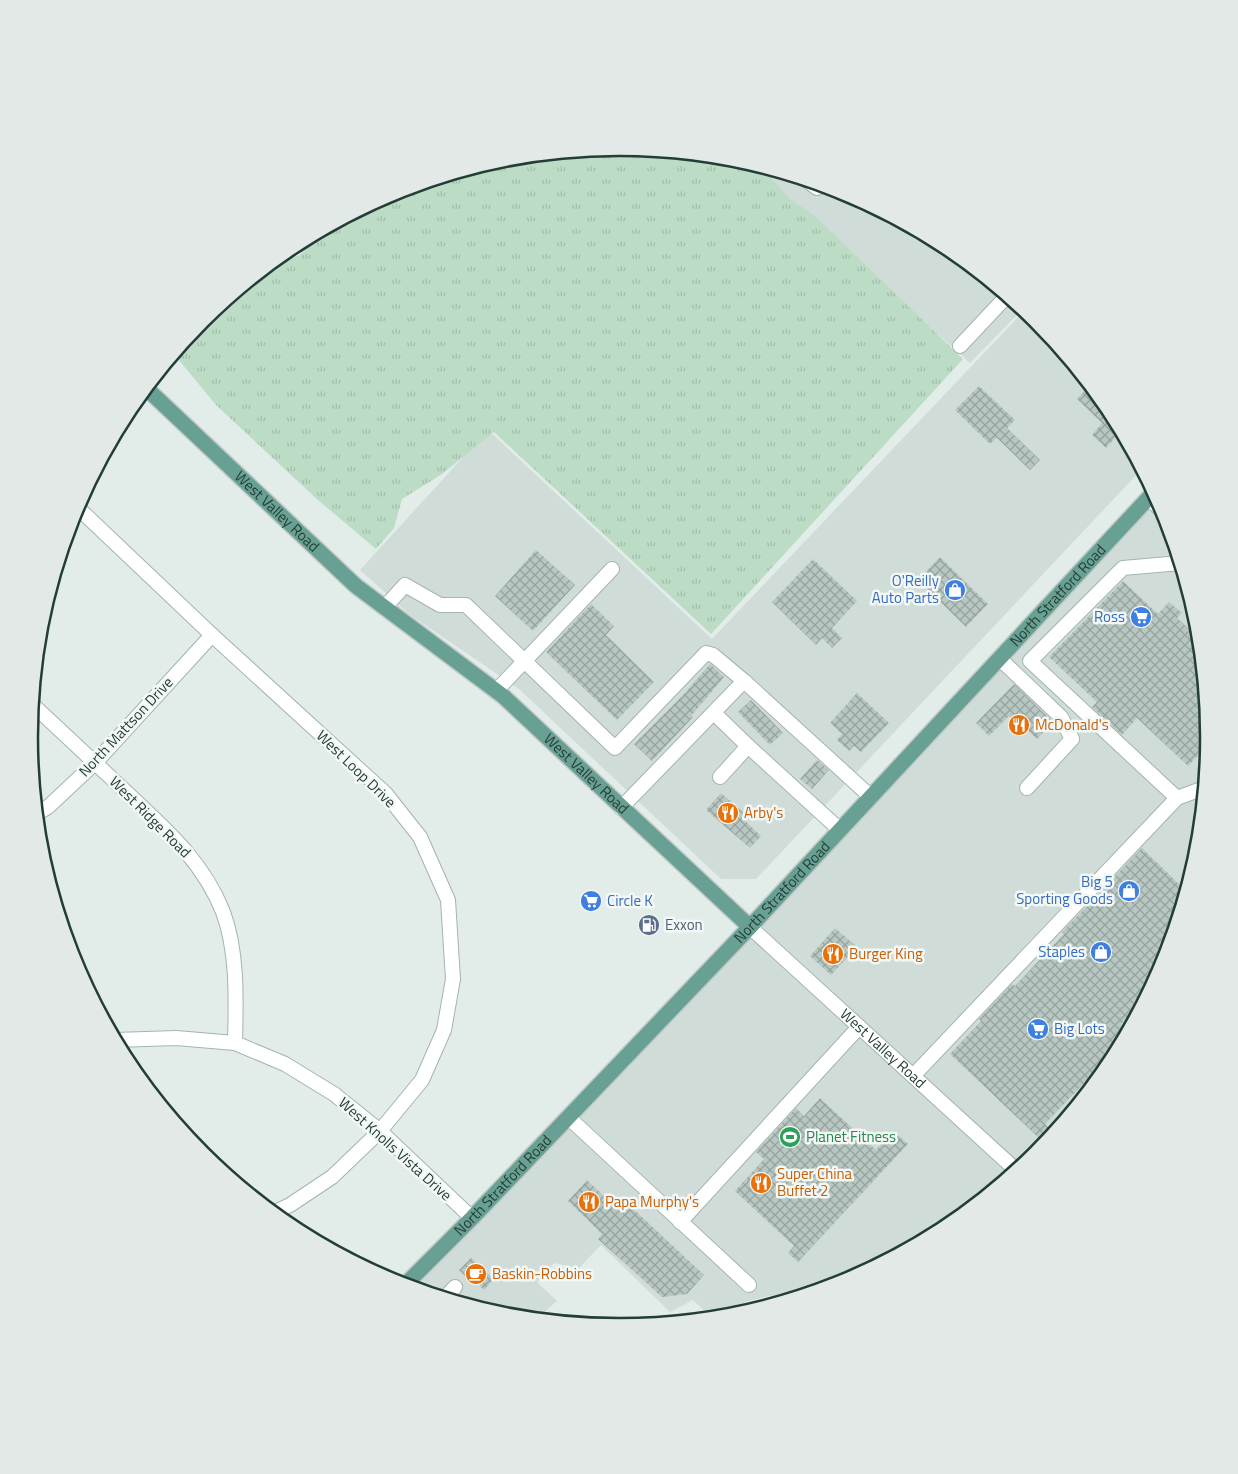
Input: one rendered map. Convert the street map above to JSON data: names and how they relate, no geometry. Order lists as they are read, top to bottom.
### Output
{
  "streets": {
    "main road": ["West Valley Road", "North Stratford Road"],
    "street": [
      "North Mattson Drive",
      "West Loop Drive",
      "West Ridge Road",
      "West Knolls Vista Drive"
    ]
  },
  "crossings": [
    ["West Valley Road", "North Stratford Road"],
    ["North Stratford Road", "West Knolls Vista Drive"],
    ["North Mattson Drive", "West Loop Drive"],
    ["North Mattson Drive", "West Ridge Road"],
    ["West Loop Drive", "West Knolls Vista Drive"],
    ["West Ridge Road", "West Knolls Vista Drive"]
  ],
  "places": {
    "shop": ["O'Reilly Auto Parts", "Big 5 Sporting Goods", "Staples"],
    "supermarket": ["Ross", "Circle K", "Big Lots"],
    "restaurant": [
      "McDonald's",
      "Arby's",
      "Burger King",
      "Super China Buffet 2",
      "Papa Murphy's"
    ],
    "fuel station": ["Exxon"],
    "sports": ["Planet Fitness"],
    "cafe": ["Baskin-Robbins"]
  }
}
